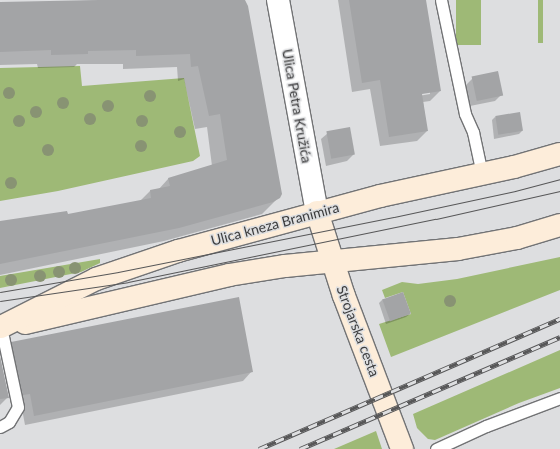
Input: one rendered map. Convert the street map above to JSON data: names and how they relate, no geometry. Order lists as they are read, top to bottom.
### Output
{
  "streets": {
    "main road": ["Ulica kneza Branimira", "Strojarska cesta"],
    "street": ["Ulica Petra Kružića"]
  },
  "crossings": [
    ["Ulica Petra Kružića", "Ulica kneza Branimira"],
    ["Ulica Petra Kružića", "Strojarska cesta"],
    ["Ulica kneza Branimira", "Strojarska cesta"]
  ]
}
